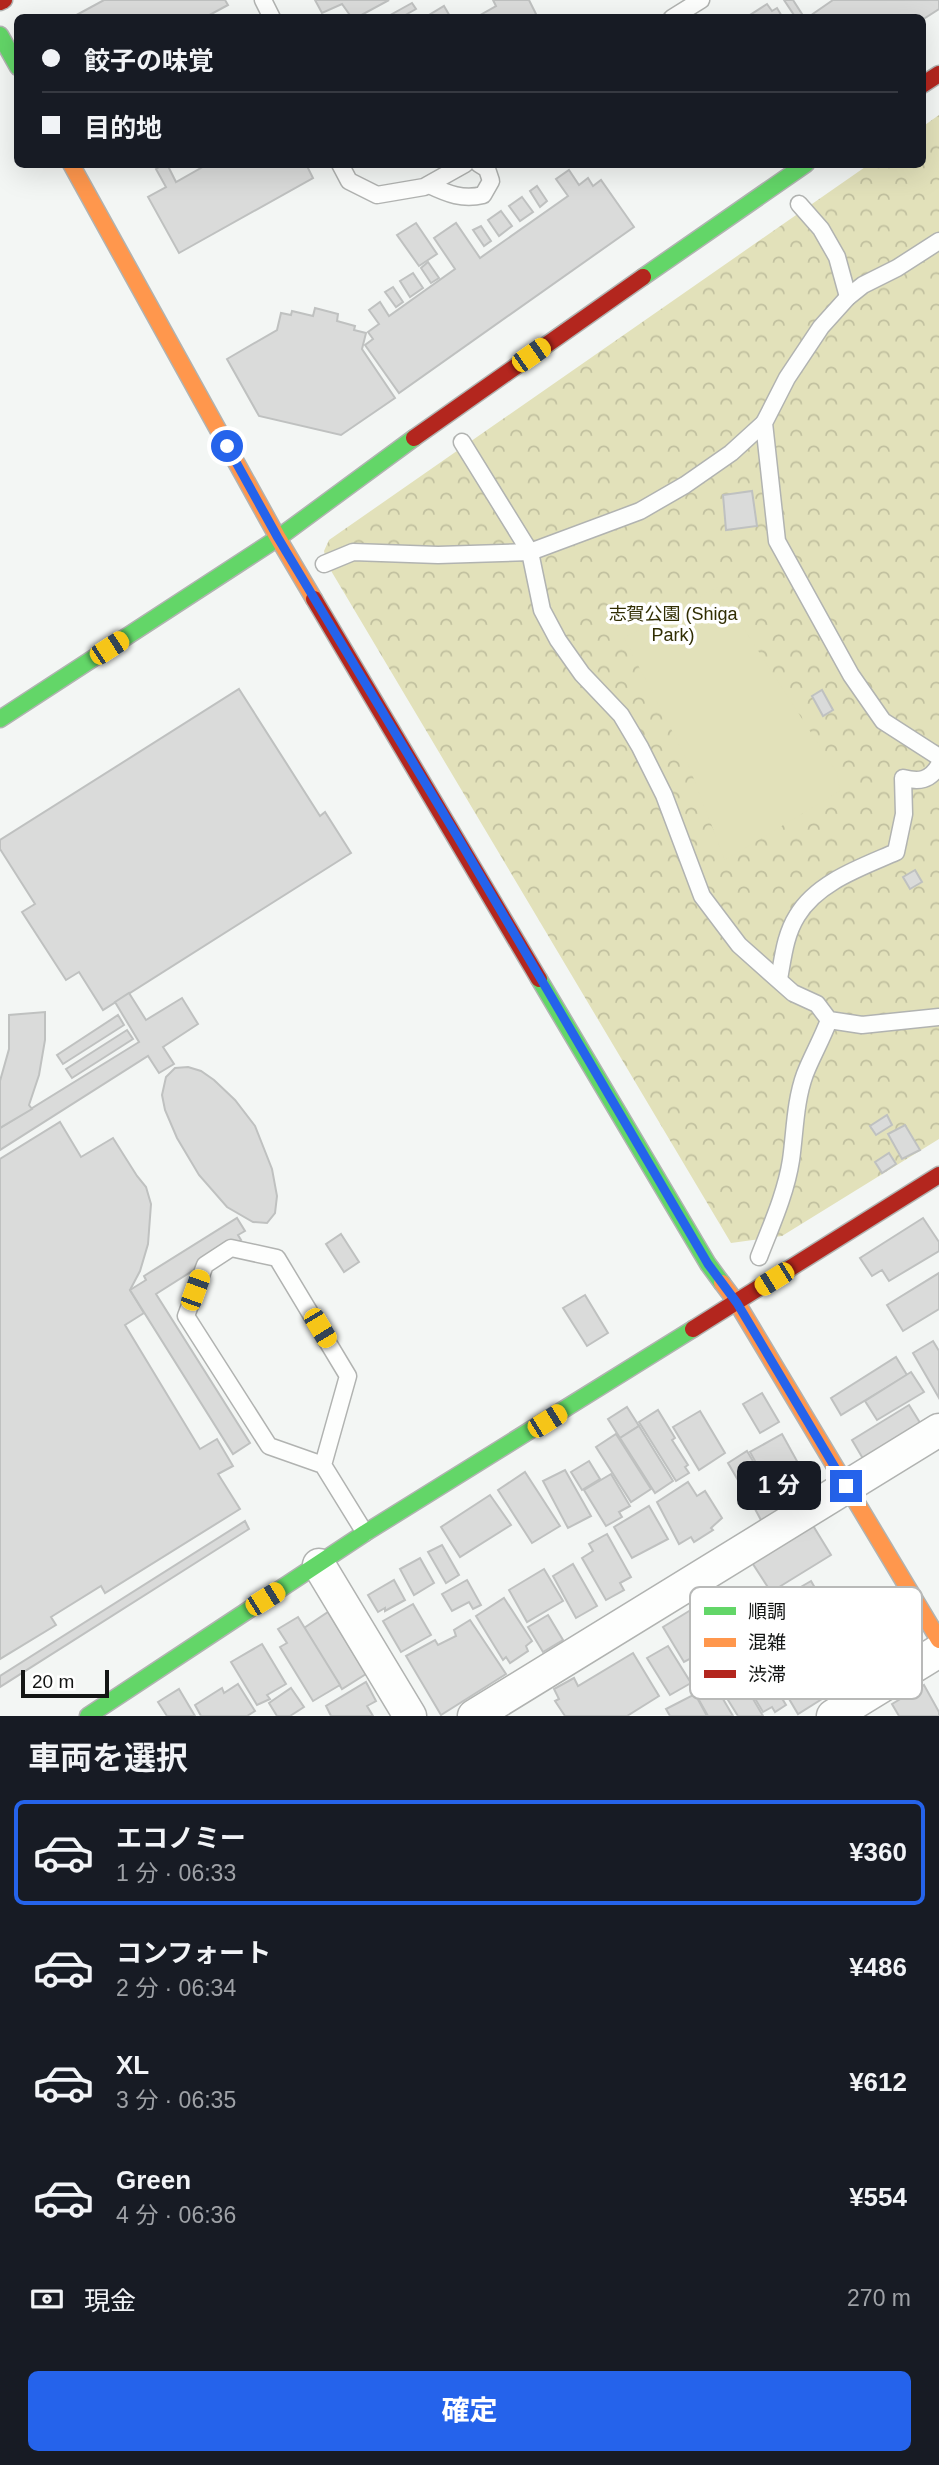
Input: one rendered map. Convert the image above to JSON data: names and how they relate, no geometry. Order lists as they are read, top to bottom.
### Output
{
  "parks": ["志賀公園 (Shiga Park)"],
  "legend": ["順調", "混雑", "渋滞"],
  "scale_bar": "20 m",
  "page": {
    "banner": ["餃子の味覚", "目的地"],
    "bubble": "1 分",
    "scale": "20 m",
    "heading": "車両を選択",
    "list": [
      {
        "name": "エコノミー",
        "note": "1 分 · 06:33",
        "value": "¥360"
      },
      {
        "name": "コンフォート",
        "note": "2 分 · 06:34",
        "value": "¥486"
      },
      {
        "name": "XL",
        "note": "3 分 · 06:35",
        "value": "¥612"
      },
      {
        "name": "Green",
        "note": "4 分 · 06:36",
        "value": "¥554"
      }
    ],
    "pay": ["現金", "270 m"],
    "buttons": "確定"
  }
}
